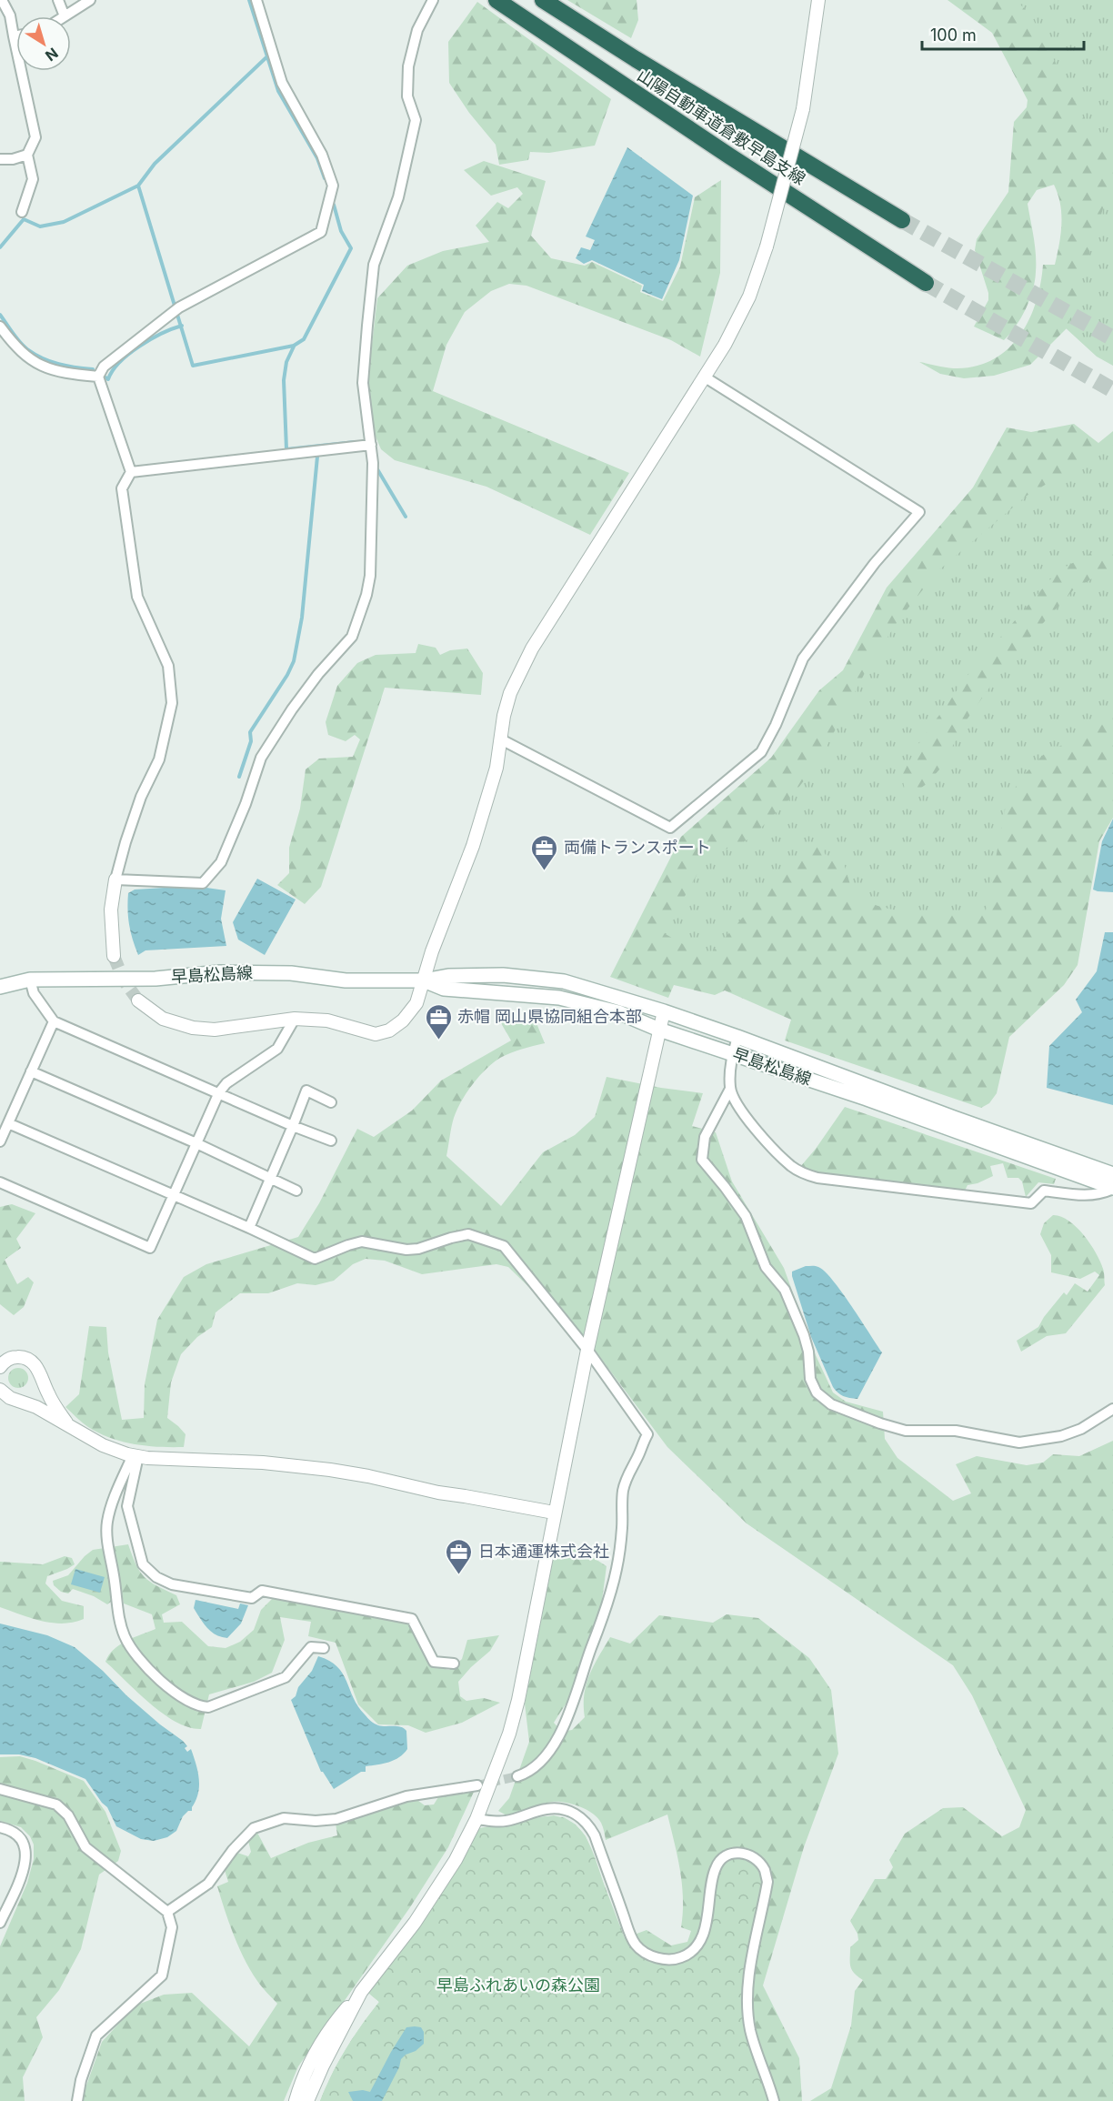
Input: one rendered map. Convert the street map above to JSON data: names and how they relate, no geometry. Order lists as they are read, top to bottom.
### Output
{
  "streets": {
    "highway": ["山陽自動車道倉敷早島支線"],
    "main road": ["早島松島線"]
  },
  "parks": ["早島ふれあいの森公園"],
  "places": {
    "office": ["両備トランスポート", "赤帽 岡山県協同組合本部", "日本通運株式会社"]
  },
  "scale_bar": "100 m",
  "north": "bottom right"
}
